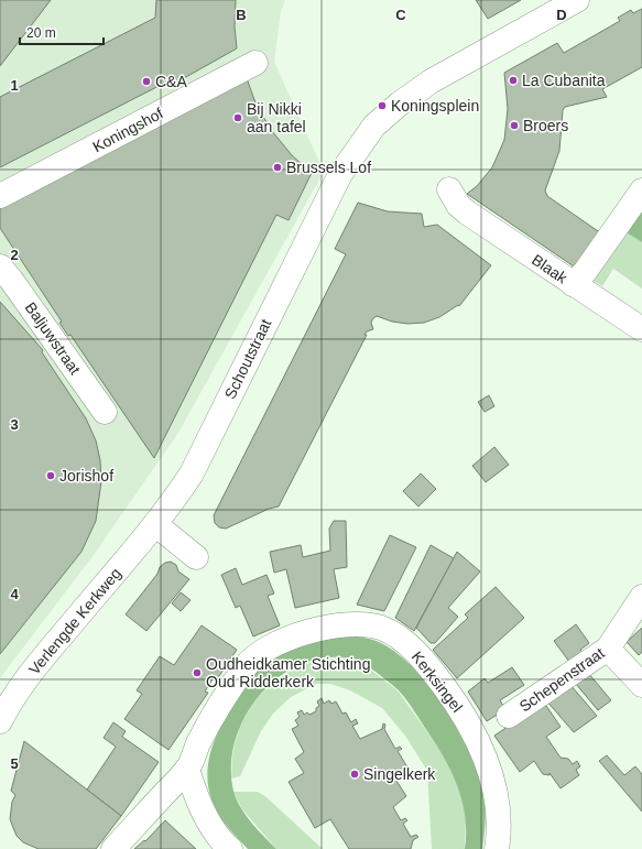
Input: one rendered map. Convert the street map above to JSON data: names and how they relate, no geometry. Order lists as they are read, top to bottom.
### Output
{
  "streets": {
    "street": [
      "Koningshof",
      "Blaak",
      "Baljuwstraat",
      "Schoutstraat",
      "Verlengde Kerkweg",
      "Schepenstraat",
      "Kerksingel"
    ]
  },
  "crossings": [
    ["Schoutstraat", "Verlengde Kerkweg"]
  ],
  "places": [
    "La Cubanita",
    "C&A",
    "Koningsplein",
    "Bij Nikki aan tafel",
    "Broers",
    "Brussels Lof",
    "Jorishof",
    "Oudheidkamer Stichting Oud Ridderkerk",
    "Singelkerk"
  ],
  "scale_bar": "20 m",
  "grid": {
    "columns": ["B", "C", "D"],
    "rows": [
      "1",
      "2",
      "3",
      "4",
      "5"
    ]
  }
}
